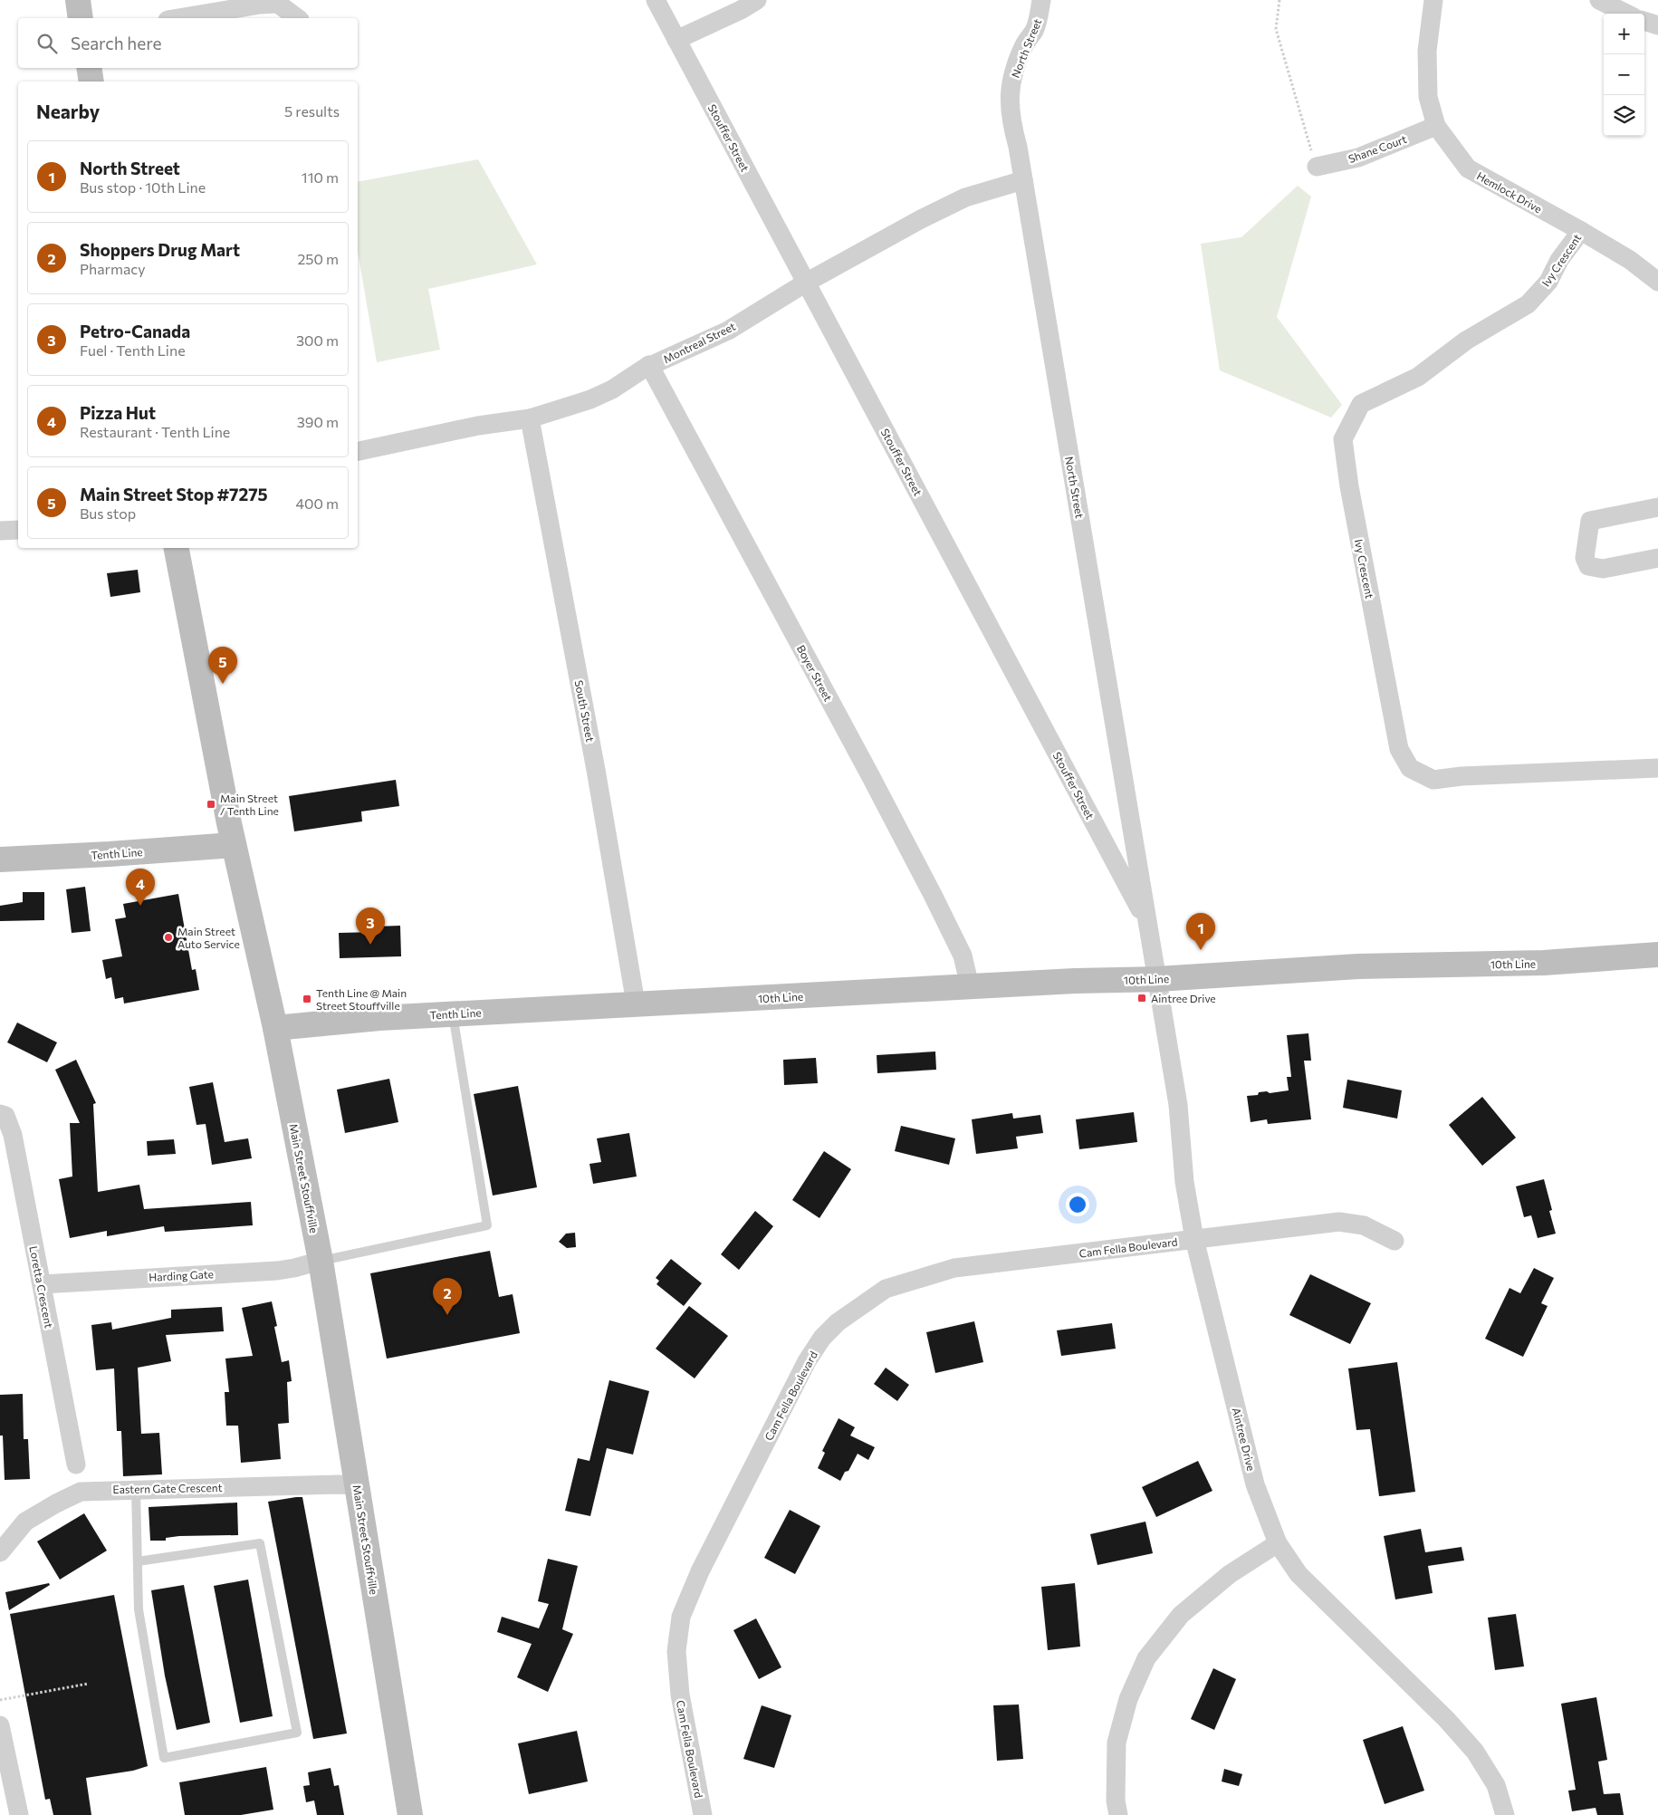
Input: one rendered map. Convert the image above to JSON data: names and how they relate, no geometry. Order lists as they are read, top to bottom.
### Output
{
  "streets": {
    "main road": ["Tenth Line", "10th Line", "Main Street Stouffville"],
    "street": [
      "North Street",
      "Stouffer Street",
      "Shane Court",
      "Hemlock Drive",
      "Ivy Crescent",
      "Montreal Street",
      "Boyer Street",
      "South Street",
      "Cam Fella Boulevard",
      "Harding Gate",
      "Loretta Crescent",
      "Aintree Drive",
      "Eastern Gate Crescent"
    ]
  },
  "crossings": [
    ["North Street", "Stouffer Street"],
    ["North Street", "Montreal Street"],
    ["North Street", "10th Line"],
    ["North Street", "Aintree Drive"],
    ["Stouffer Street", "Montreal Street"],
    ["Shane Court", "Hemlock Drive"],
    ["Hemlock Drive", "Ivy Crescent"],
    ["Montreal Street", "Boyer Street"],
    ["Montreal Street", "South Street"],
    ["Boyer Street", "10th Line"],
    ["South Street", "Tenth Line"],
    ["South Street", "10th Line"],
    ["Tenth Line", "10th Line"],
    ["Tenth Line", "Main Street Stouffville"],
    ["10th Line", "Aintree Drive"],
    ["Main Street Stouffville", "Harding Gate"],
    ["Main Street Stouffville", "Eastern Gate Crescent"],
    ["Cam Fella Boulevard", "Aintree Drive"],
    ["Harding Gate", "Loretta Crescent"]
  ],
  "places": {
    "transit": ["Main Street / Tenth Line", "Aintree Drive", "Tenth Line @ Main Street Stouffville"],
    "other": ["Main Street Auto Service"]
  },
  "page": {
    "map_buttons": ["+", "−"],
    "search": "Search here",
    "heading": ["Nearby", "5 results"],
    "list": [
      {
        "mark": "1",
        "name": "North Street",
        "note": "Bus stop · 10th Line",
        "value": "110 m"
      },
      {
        "mark": "2",
        "name": "Shoppers Drug Mart",
        "note": "Pharmacy",
        "value": "250 m"
      },
      {
        "mark": "3",
        "name": "Petro-Canada",
        "note": "Fuel · Tenth Line",
        "value": "300 m"
      },
      {
        "mark": "4",
        "name": "Pizza Hut",
        "note": "Restaurant · Tenth Line",
        "value": "390 m"
      },
      {
        "mark": "5",
        "name": "Main Street Stop #7275",
        "note": "Bus stop",
        "value": "400 m"
      }
    ],
    "pins": [
      "5",
      "4",
      "3",
      "1",
      "2"
    ]
  }
}
